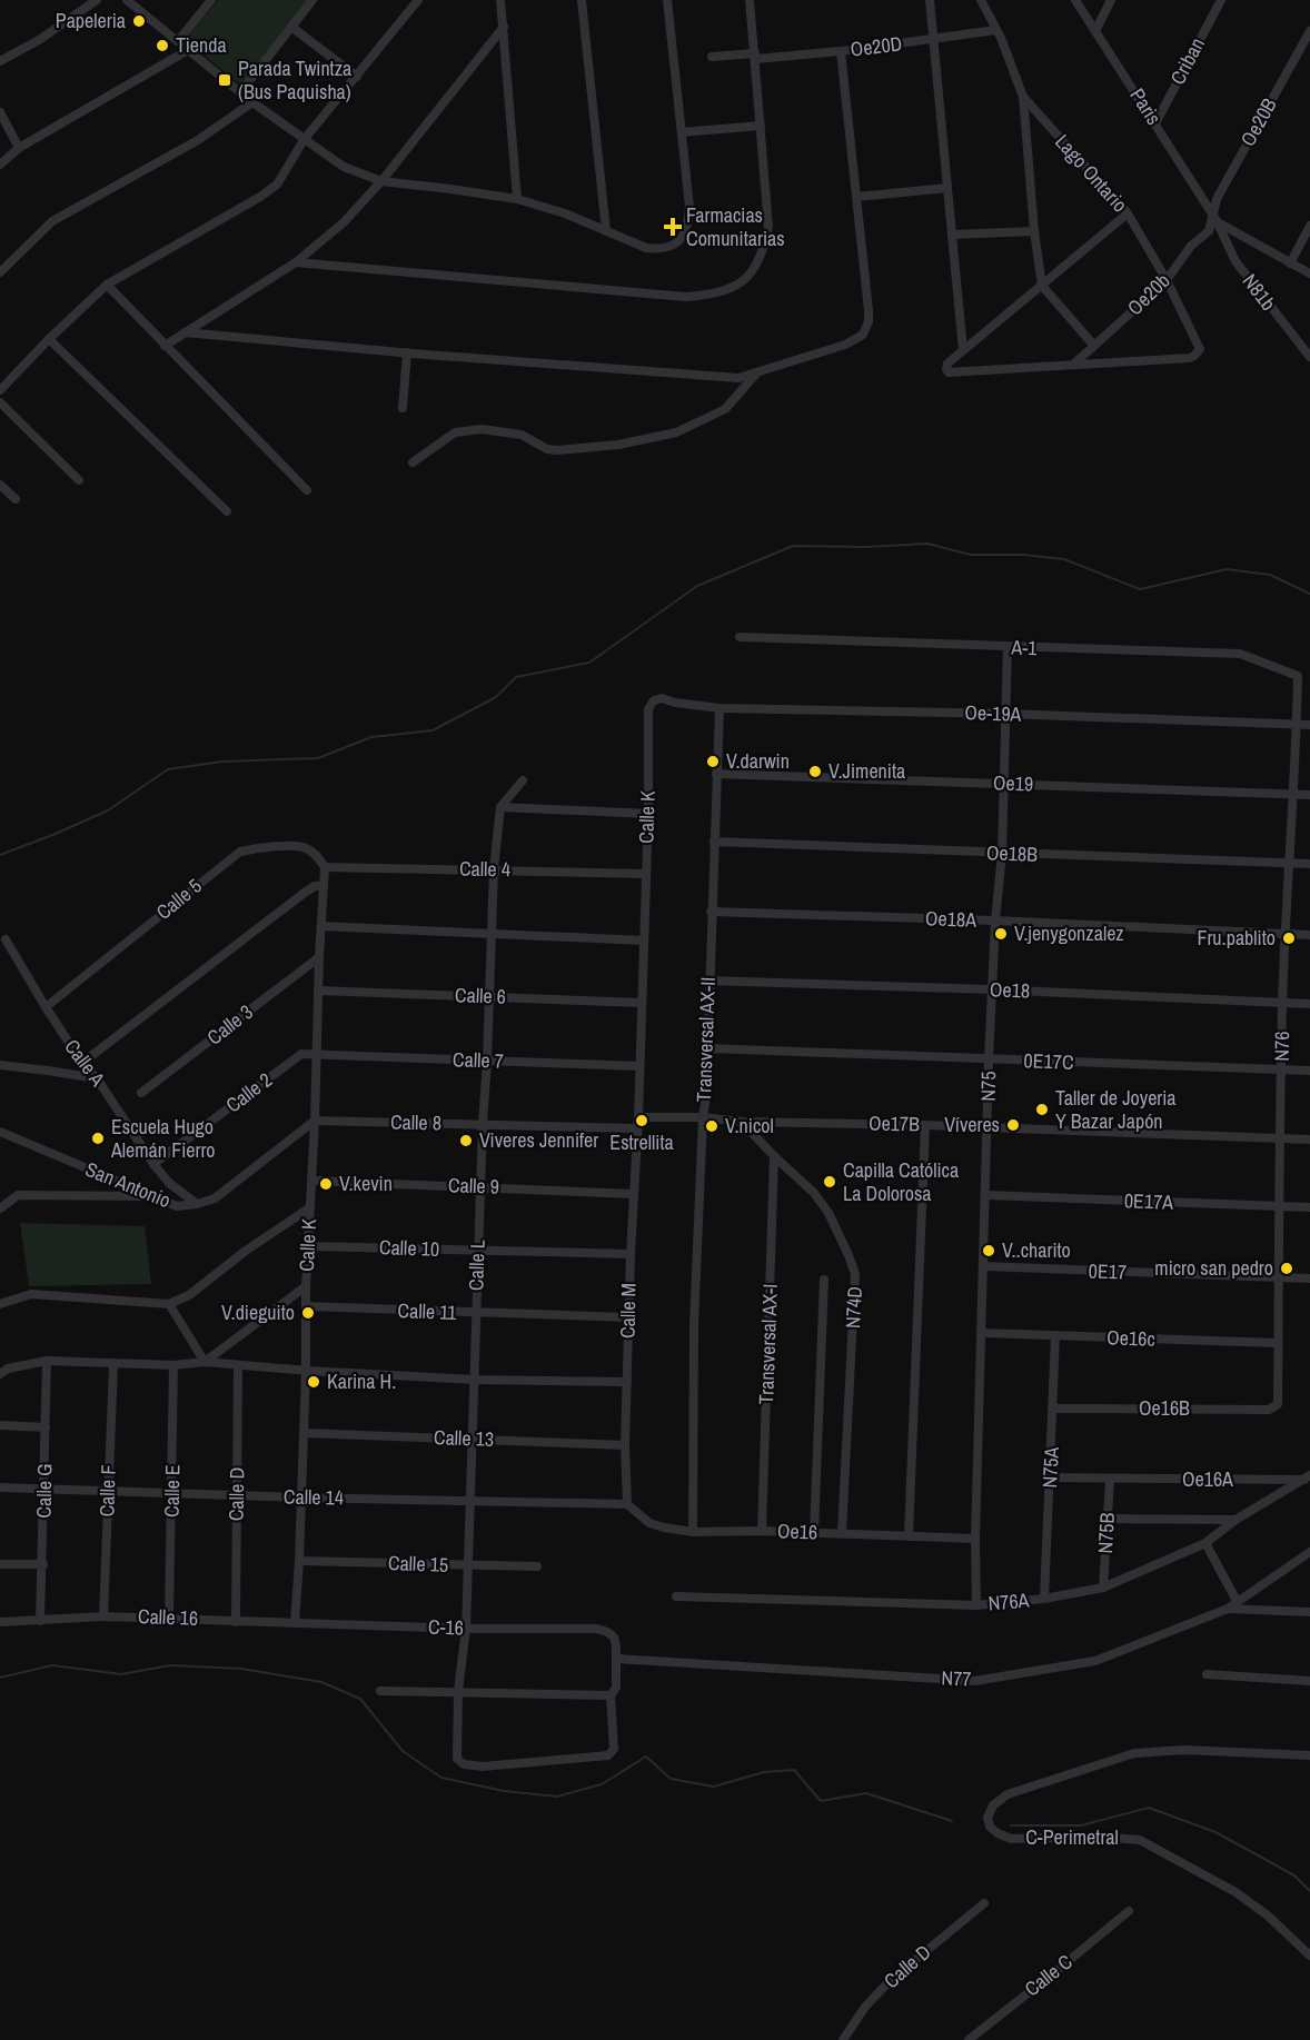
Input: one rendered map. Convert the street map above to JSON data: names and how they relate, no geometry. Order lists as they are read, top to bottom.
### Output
{
  "streets": {
    "street": [
      "Oe20D",
      "Criban",
      "Paris",
      "Oe20B",
      "Lago Ontario",
      "N81b",
      "Oe20b",
      "A-1",
      "Oe-19A",
      "Oe19",
      "Calle K",
      "Oe18B",
      "Calle 4",
      "Calle 5",
      "Oe18A",
      "Oe18",
      "Calle 6",
      "Calle 3",
      "Transversal AX-II",
      "N76",
      "Calle 7",
      "0E17C",
      "Calle A",
      "N75",
      "Calle 2",
      "Calle 8",
      "Oe17B",
      "San Antonio",
      "Calle 9",
      "0E17A",
      "Calle 10",
      "Calle L",
      "0E17",
      "N74D",
      "Calle M",
      "Calle 11",
      "Oe16c",
      "Transversal AX-I",
      "Oe16B",
      "Calle 13",
      "N75A",
      "Oe16A",
      "Calle G",
      "Calle F",
      "Calle E",
      "Calle D",
      "Calle 14",
      "Oe16",
      "N75B",
      "Calle 15",
      "N76A",
      "Calle 16",
      "C-16",
      "N77",
      "C-Perimetral",
      "Calle C"
    ]
  },
  "crossings": [
    ["Oe20D", "Lago Ontario"],
    ["Criban", "Paris"],
    ["Paris", "Oe20B"],
    ["Paris", "N81b"],
    ["Paris", "Oe20b"],
    ["Oe20B", "N81b"],
    ["Oe20B", "Oe20b"],
    ["Lago Ontario", "Oe20b"],
    ["N81b", "Oe20b"],
    ["A-1", "N76"],
    ["A-1", "N75"],
    ["Oe-19A", "Calle K"],
    ["Oe-19A", "Transversal AX-II"],
    ["Oe-19A", "N76"],
    ["Oe-19A", "N75"],
    ["Oe19", "Transversal AX-II"],
    ["Oe19", "N76"],
    ["Oe19", "N75"],
    ["Calle K", "Calle 4"],
    ["Calle K", "Calle 5"],
    ["Calle K", "Calle 6"],
    ["Calle K", "Calle 3"],
    ["Calle K", "Calle 7"],
    ["Calle K", "Calle 2"],
    ["Calle K", "Calle 8"],
    ["Calle K", "Oe17B"],
    ["Calle K", "San Antonio"],
    ["Calle K", "Calle 9"],
    ["Calle K", "Calle 10"],
    ["Calle K", "Calle M"],
    ["Calle K", "Calle 11"],
    ["Calle K", "Calle 13"],
    ["Calle K", "Calle 14"],
    ["Calle K", "Calle 15"],
    ["Calle K", "Calle 16"],
    ["Calle K", "C-16"],
    ["Oe18B", "Transversal AX-II"],
    ["Oe18B", "N76"],
    ["Oe18B", "N75"],
    ["Calle 4", "Calle 5"],
    ["Calle 4", "Calle L"],
    ["Calle 5", "Calle A"],
    ["Oe18A", "Transversal AX-II"],
    ["Oe18A", "N76"],
    ["Oe18A", "N75"],
    ["Oe18", "Transversal AX-II"],
    ["Oe18", "N76"],
    ["Oe18", "N75"],
    ["Calle 6", "Calle L"],
    ["Transversal AX-II", "0E17C"],
    ["Transversal AX-II", "Oe17B"],
    ["Transversal AX-II", "Oe16"],
    ["N76", "0E17C"],
    ["N76", "Oe17B"],
    ["N76", "0E17A"],
    ["N76", "0E17"],
    ["N76", "Oe16c"],
    ["N76", "Oe16B"],
    ["Calle 7", "Calle 2"],
    ["Calle 7", "Calle L"],
    ["0E17C", "N75"],
    ["Calle A", "Calle 2"],
    ["Calle A", "San Antonio"],
    ["N75", "Oe17B"],
    ["N75", "0E17A"],
    ["N75", "0E17"],
    ["N75", "Oe16c"],
    ["N75", "Oe16"],
    ["N75", "N76A"],
    ["Calle 8", "San Antonio"],
    ["Calle 8", "Calle L"],
    ["Calle 8", "Calle M"],
    ["Oe17B", "N74D"],
    ["Oe17B", "Calle M"],
    ["Calle 9", "Calle L"],
    ["Calle 9", "Calle M"],
    ["Calle 10", "Calle L"],
    ["Calle 10", "Calle M"],
    ["Calle L", "Calle 11"],
    ["Calle L", "Calle 13"],
    ["Calle L", "Calle 14"],
    ["Calle L", "Calle 15"],
    ["Calle L", "C-16"],
    ["N74D", "Transversal AX-I"],
    ["N74D", "Oe16"],
    ["Calle M", "Calle 11"],
    ["Calle M", "Calle 13"],
    ["Calle M", "Calle 14"],
    ["Calle M", "Oe16"],
    ["Oe16c", "N75A"],
    ["Transversal AX-I", "Oe16"],
    ["Oe16B", "N75A"],
    ["N75A", "Oe16A"],
    ["N75A", "N76A"],
    ["Oe16A", "N75B"],
    ["Oe16A", "N76A"],
    ["Calle G", "Calle 14"],
    ["Calle G", "Calle 16"],
    ["Calle F", "Calle 14"],
    ["Calle F", "Calle 16"],
    ["Calle E", "Calle 14"],
    ["Calle E", "Calle 16"],
    ["Calle D", "Calle 14"],
    ["Calle D", "Calle 16"],
    ["Calle 14", "Oe16"],
    ["N75B", "N76A"],
    ["Calle 16", "C-16"],
    ["C-16", "N77"]
  ],
  "places": {
    "other": [
      "Papeleria",
      "Tienda",
      "V.darwin",
      "V.Jimenita",
      "V.jenygonzalez",
      "Fru.pablito",
      "Taller de Joyeria Y Bazar Japón",
      "Estrellita",
      "Víveres",
      "V.nicol",
      "Escuela Hugo Alemán Fierro",
      "Viveres Jennifer",
      "Capilla Católica La Dolorosa",
      "V.kevin",
      "V..charito",
      "micro san pedro",
      "V.dieguito",
      "Karina H."
    ],
    "transit": ["Parada Twintza (Bus Paquisha)"],
    "health": ["Farmacias Comunitarias"]
  }
}
